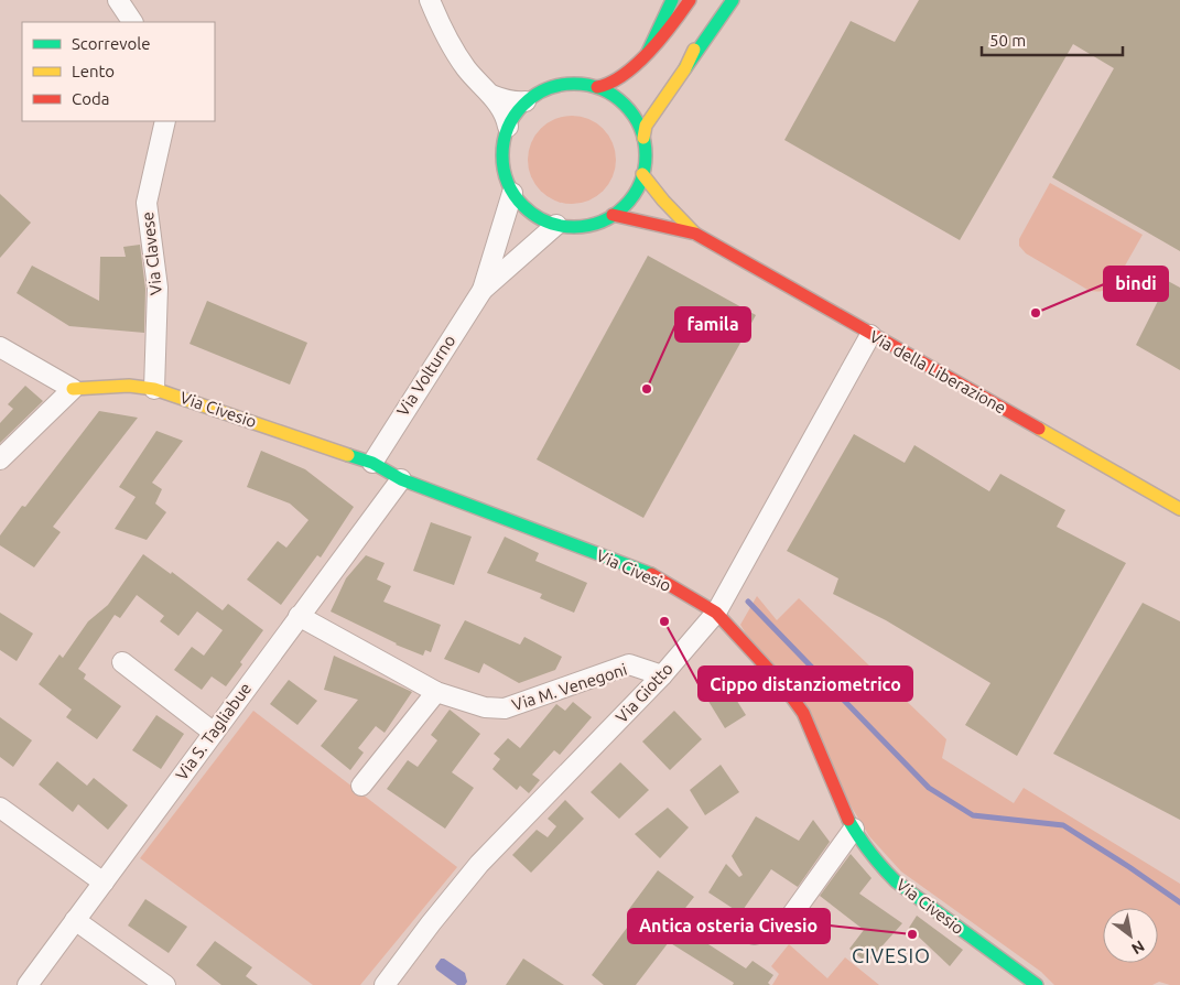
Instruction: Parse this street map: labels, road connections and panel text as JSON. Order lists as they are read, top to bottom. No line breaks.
{"streets":{"main road":["Via della Liberazione","Via Civesio"],"street":["Via Clavese","Via Volturno","Via M. Venegoni","Via Giotto","Via S. Tagliabue"]},"crossings":[["Via Clavese","Via Civesio"],["Via della Liberazione","Via Volturno"],["Via della Liberazione","Via Giotto"],["Via Volturno","Via Civesio"],["Via Civesio","Via Giotto"],["Via Civesio","Via S. Tagliabue"],["Via M. Venegoni","Via Giotto"],["Via M. Venegoni","Via S. Tagliabue"]],"districts":["CIVESIO"],"places":["bindi","famila","Cippo distanziometrico","Antica osteria Civesio"],"legend":["Scorrevole","Lento","Coda"],"scale_bar":"50 m","north":"bottom right"}
